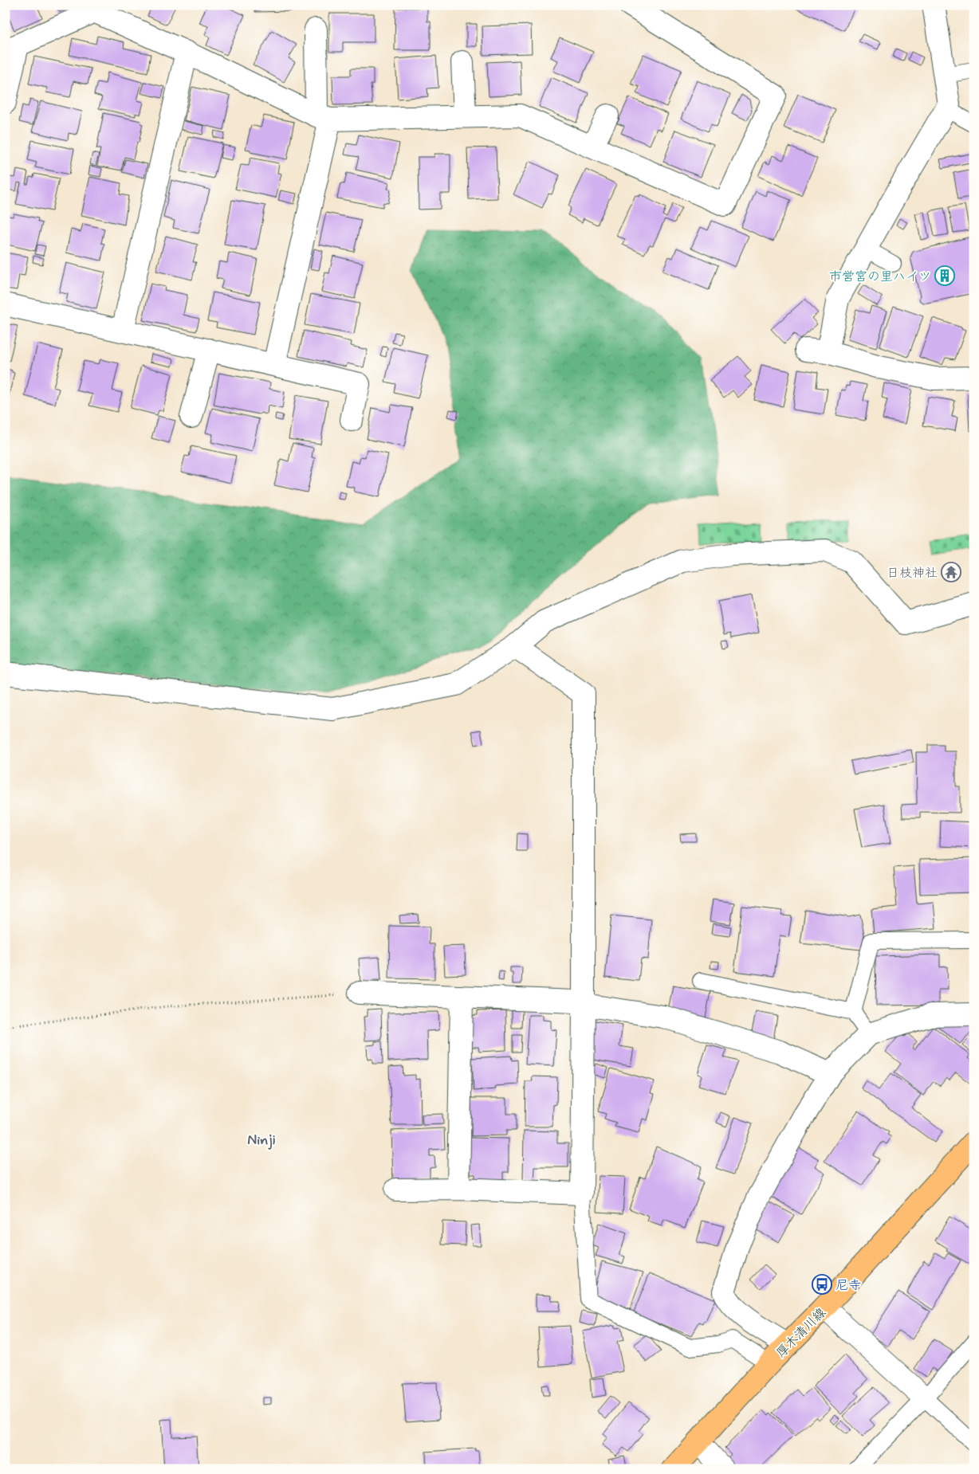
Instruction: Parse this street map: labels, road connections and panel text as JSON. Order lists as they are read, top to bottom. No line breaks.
{"streets":{"main road":["厚木清川線"]},"districts":["Ninji"],"places":{"building":["市営宮の里ハイツ"],"temple":["日枝神社"],"bus stop":["尼寺"]}}
